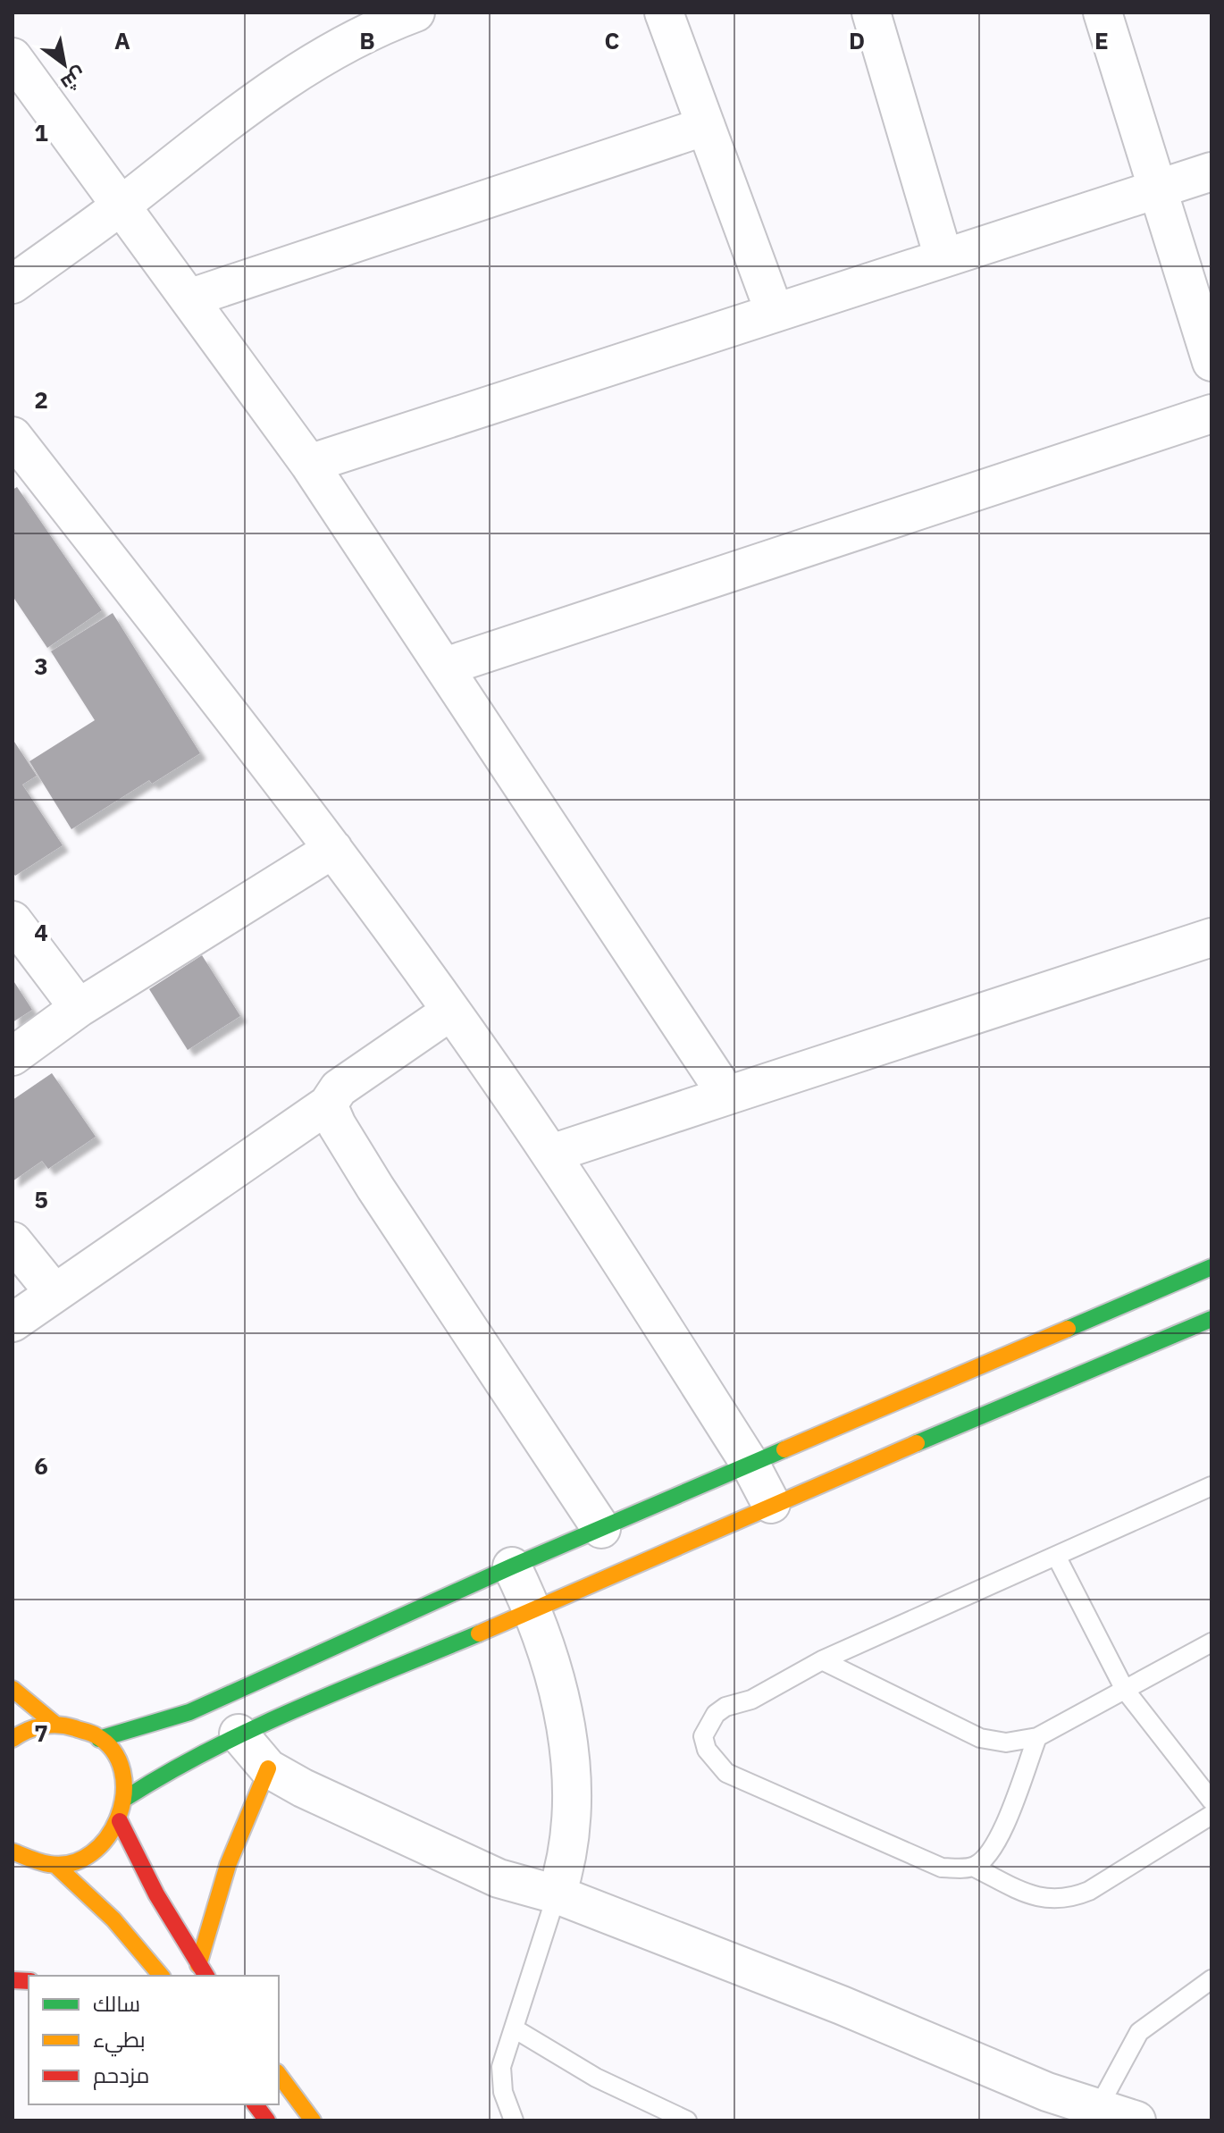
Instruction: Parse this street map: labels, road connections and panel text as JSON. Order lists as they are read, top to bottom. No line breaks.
{"legend":["سالك","بطيء","مزدحم"],"north":"bottom right","grid":{"columns":["A","B","C","D","E"],"rows":["1","2","3","4","5","6","7"]}}
